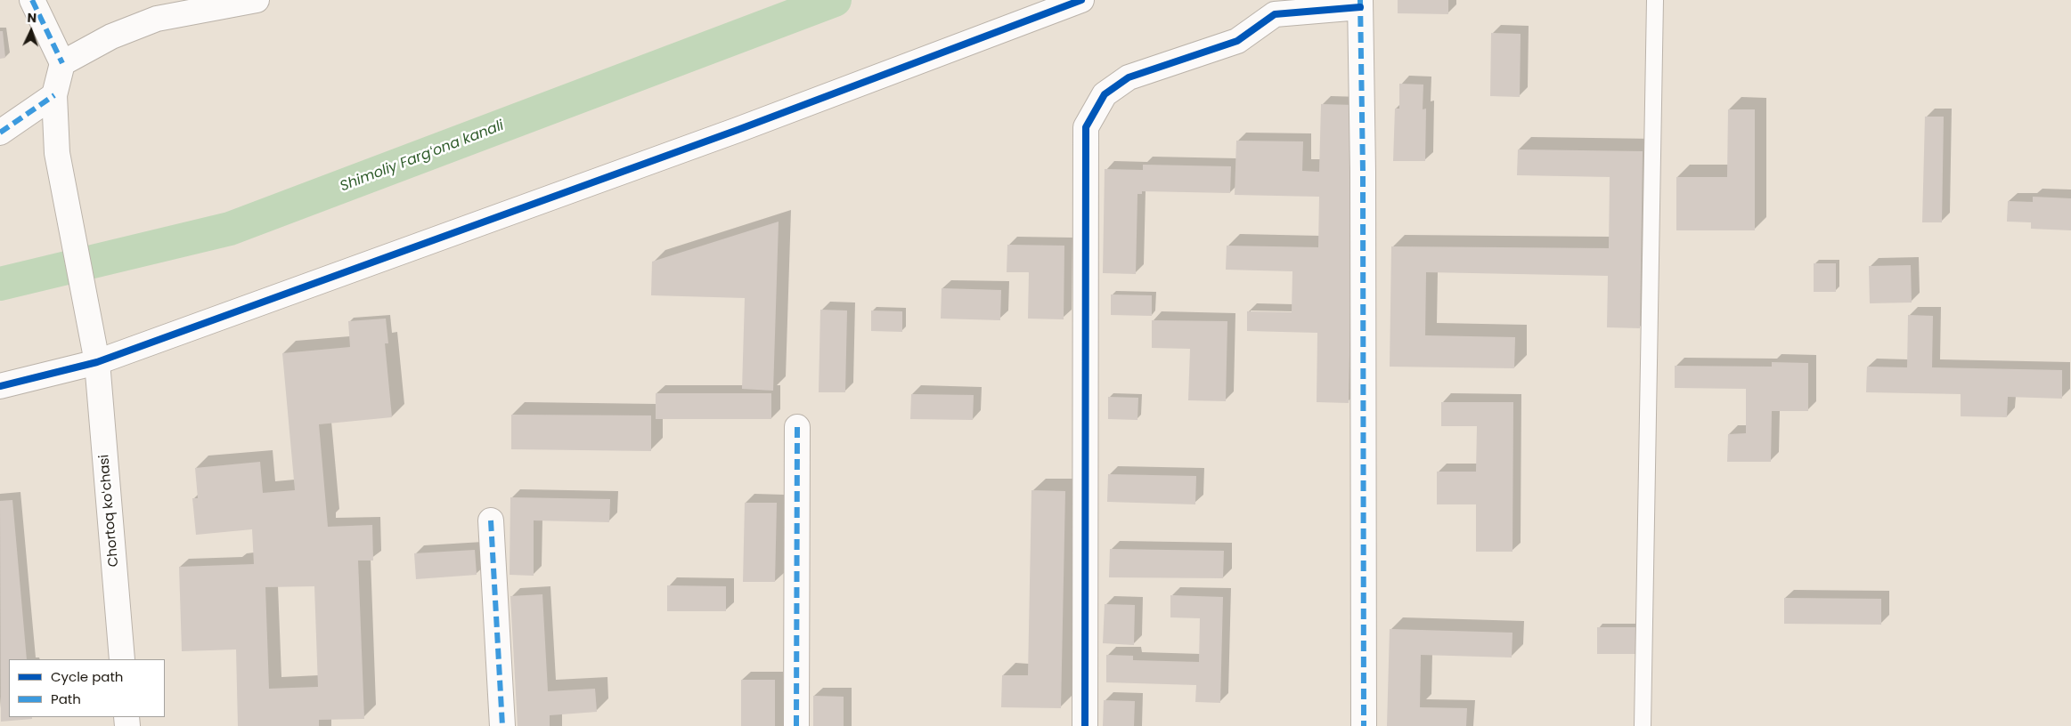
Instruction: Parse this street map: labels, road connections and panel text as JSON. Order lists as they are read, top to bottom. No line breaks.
{"streets":{"street":["Chortoq koʻchasi"]},"water":["Shimoliy Fargʻona kanali"],"legend":["Cycle path","Path"],"north":"top"}
